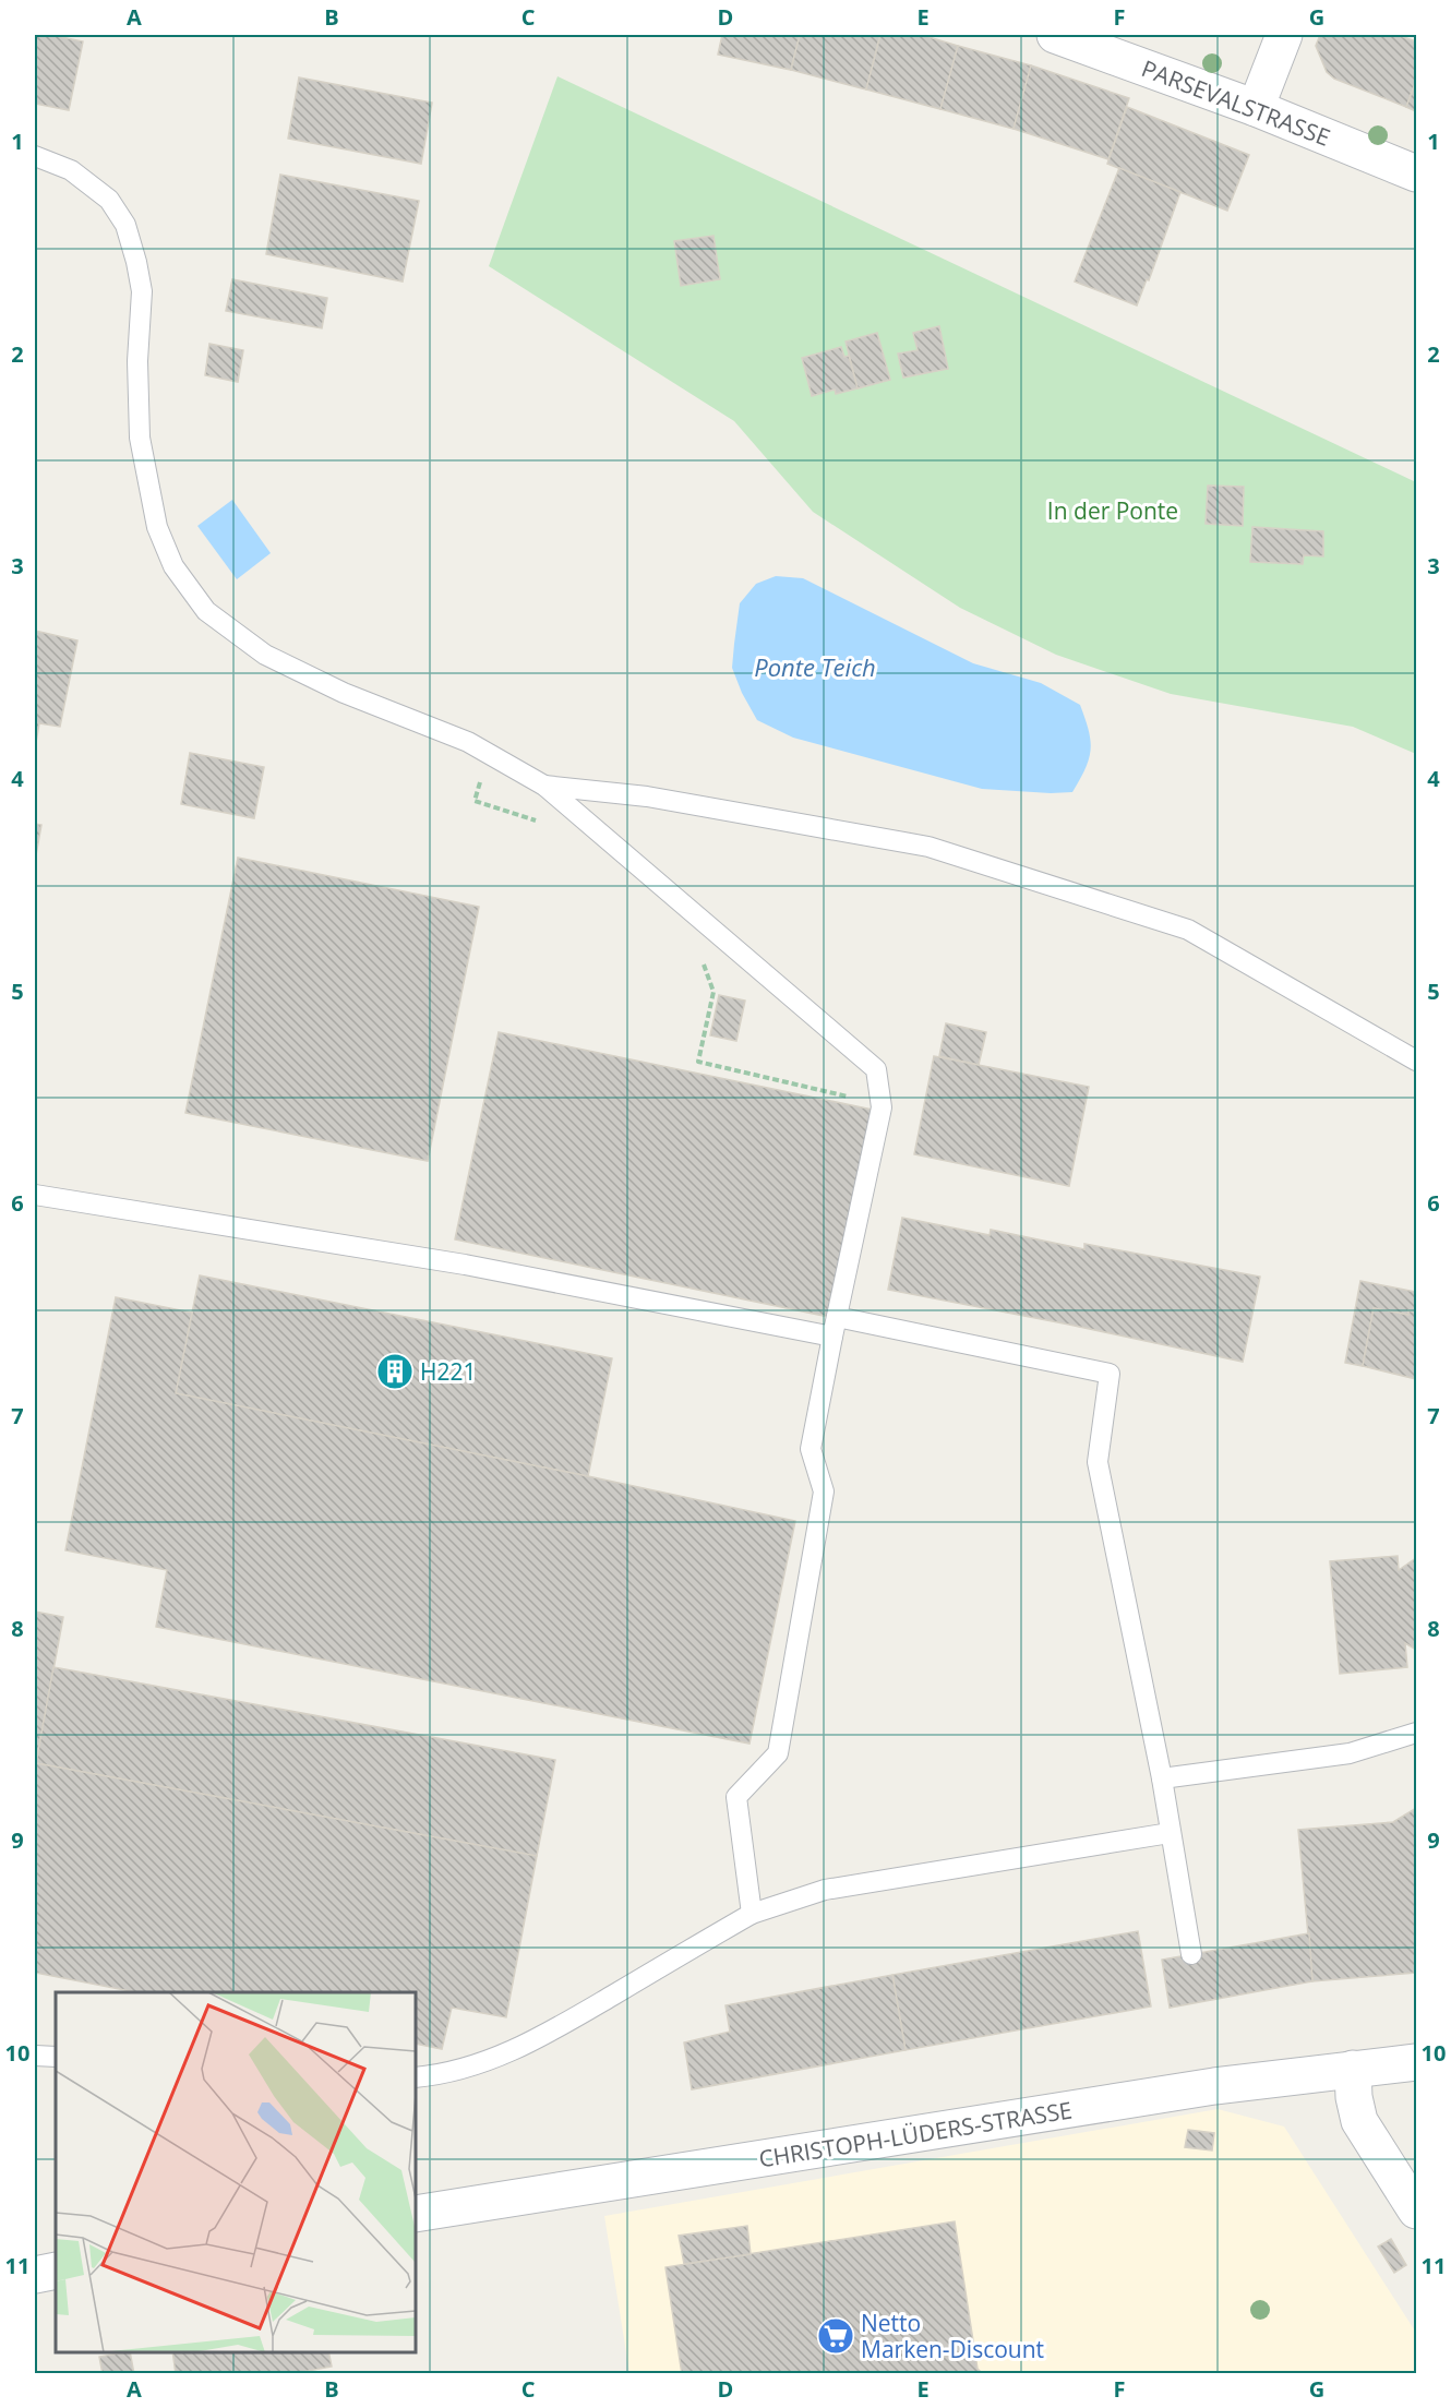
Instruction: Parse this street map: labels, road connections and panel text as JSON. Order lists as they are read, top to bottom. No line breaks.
{"streets":{"street":["PARSEVALSTRASSE","CHRISTOPH-LÜDERS-STRASSE"]},"water":["Ponte Teich"],"parks":["In der Ponte"],"places":{"building":["H221"],"supermarket":["Netto Marken-Discount"]},"grid":{"columns":["A","B","C","D","E","F","G"],"rows":["1","2","3","4","5","6","7","8","9","10","11"]}}
